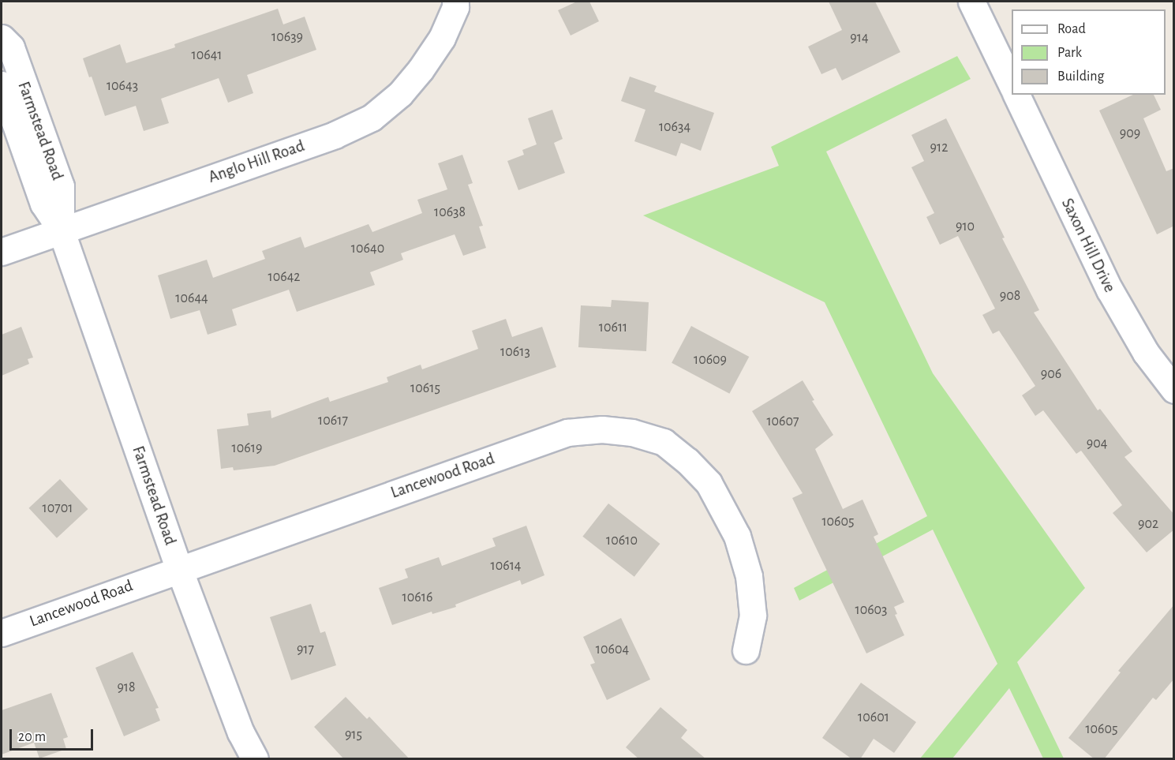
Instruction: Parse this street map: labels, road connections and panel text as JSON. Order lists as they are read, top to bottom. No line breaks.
{"streets":{"street":["Farmstead Road","Anglo Hill Road","Saxon Hill Drive","Lancewood Road"]},"crossings":[["Farmstead Road","Anglo Hill Road"],["Farmstead Road","Lancewood Road"]],"house_numbers":["10639","914","10641","10643","10634","909","912","10638","910","10640","10642","908","10644","10611","10613","10609","906","10615","10617","10607","904","10619","10701","10605","902","10610","10614","10616","10603","917","10604","918","10601","10605","915"],"legend":["Road","Park","Building"],"scale_bar":"20 m"}
